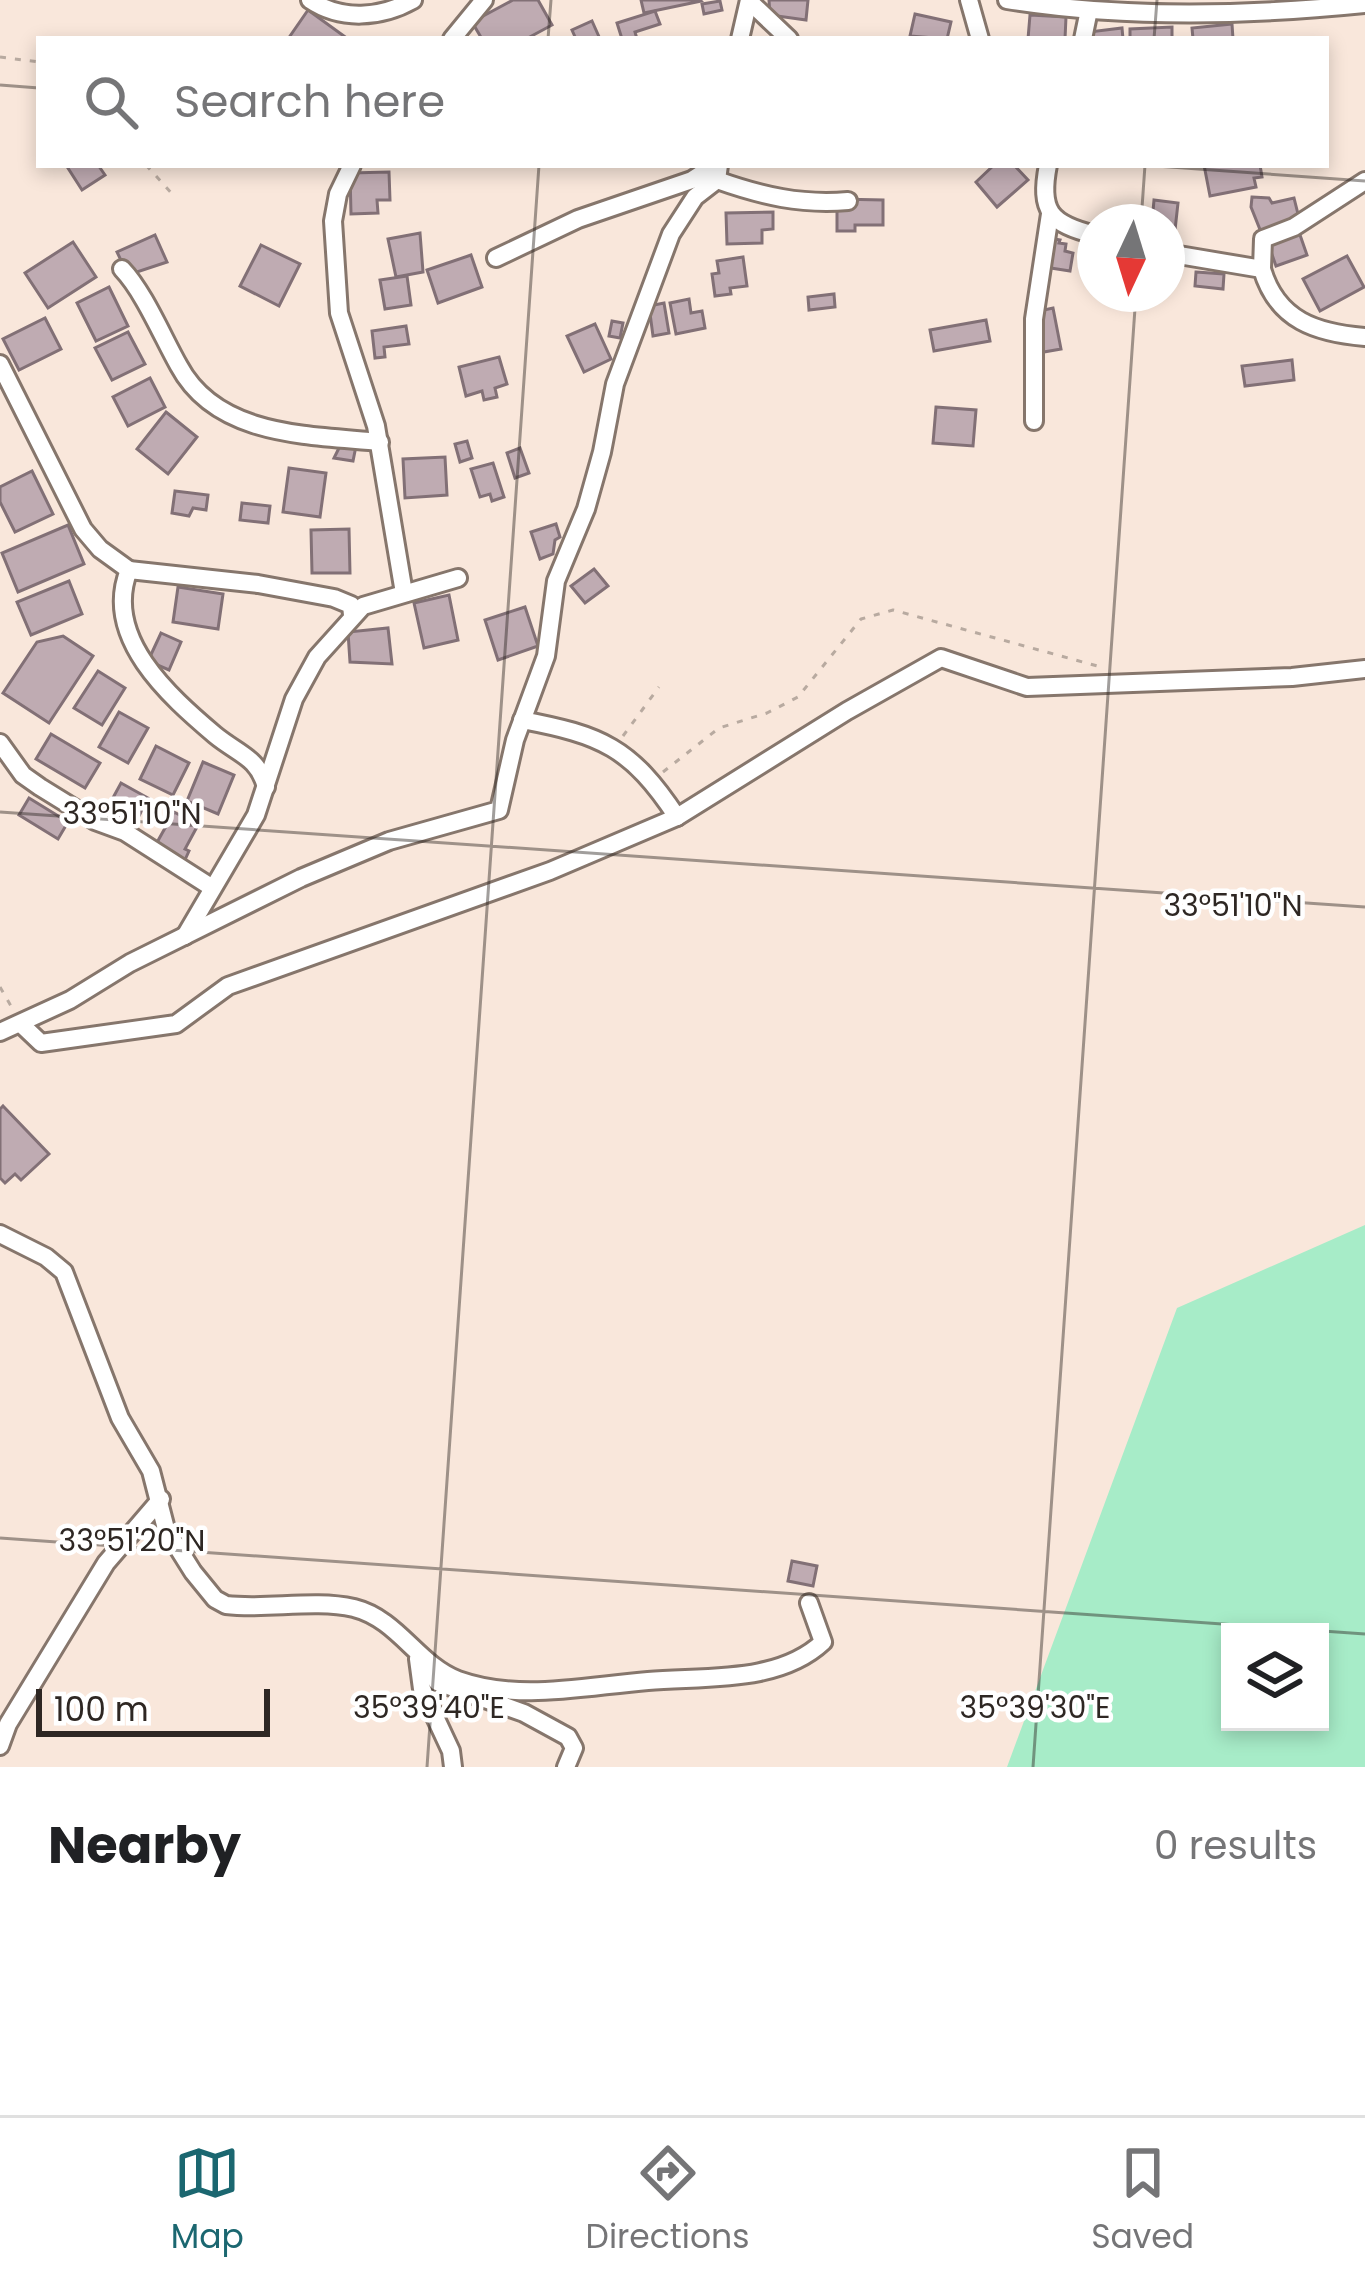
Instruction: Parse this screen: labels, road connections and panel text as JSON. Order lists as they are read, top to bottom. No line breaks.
{"scale_bar":"100 m","north":"bottom","page":{"search":"Search here","scale":"100 m","heading":["Nearby","0 results"],"nav":["Map","Directions","Saved"]},"coordinates":["33°51'10\"N","33°51'20\"N","35°39'40\"E","35°39'30\"E"]}
